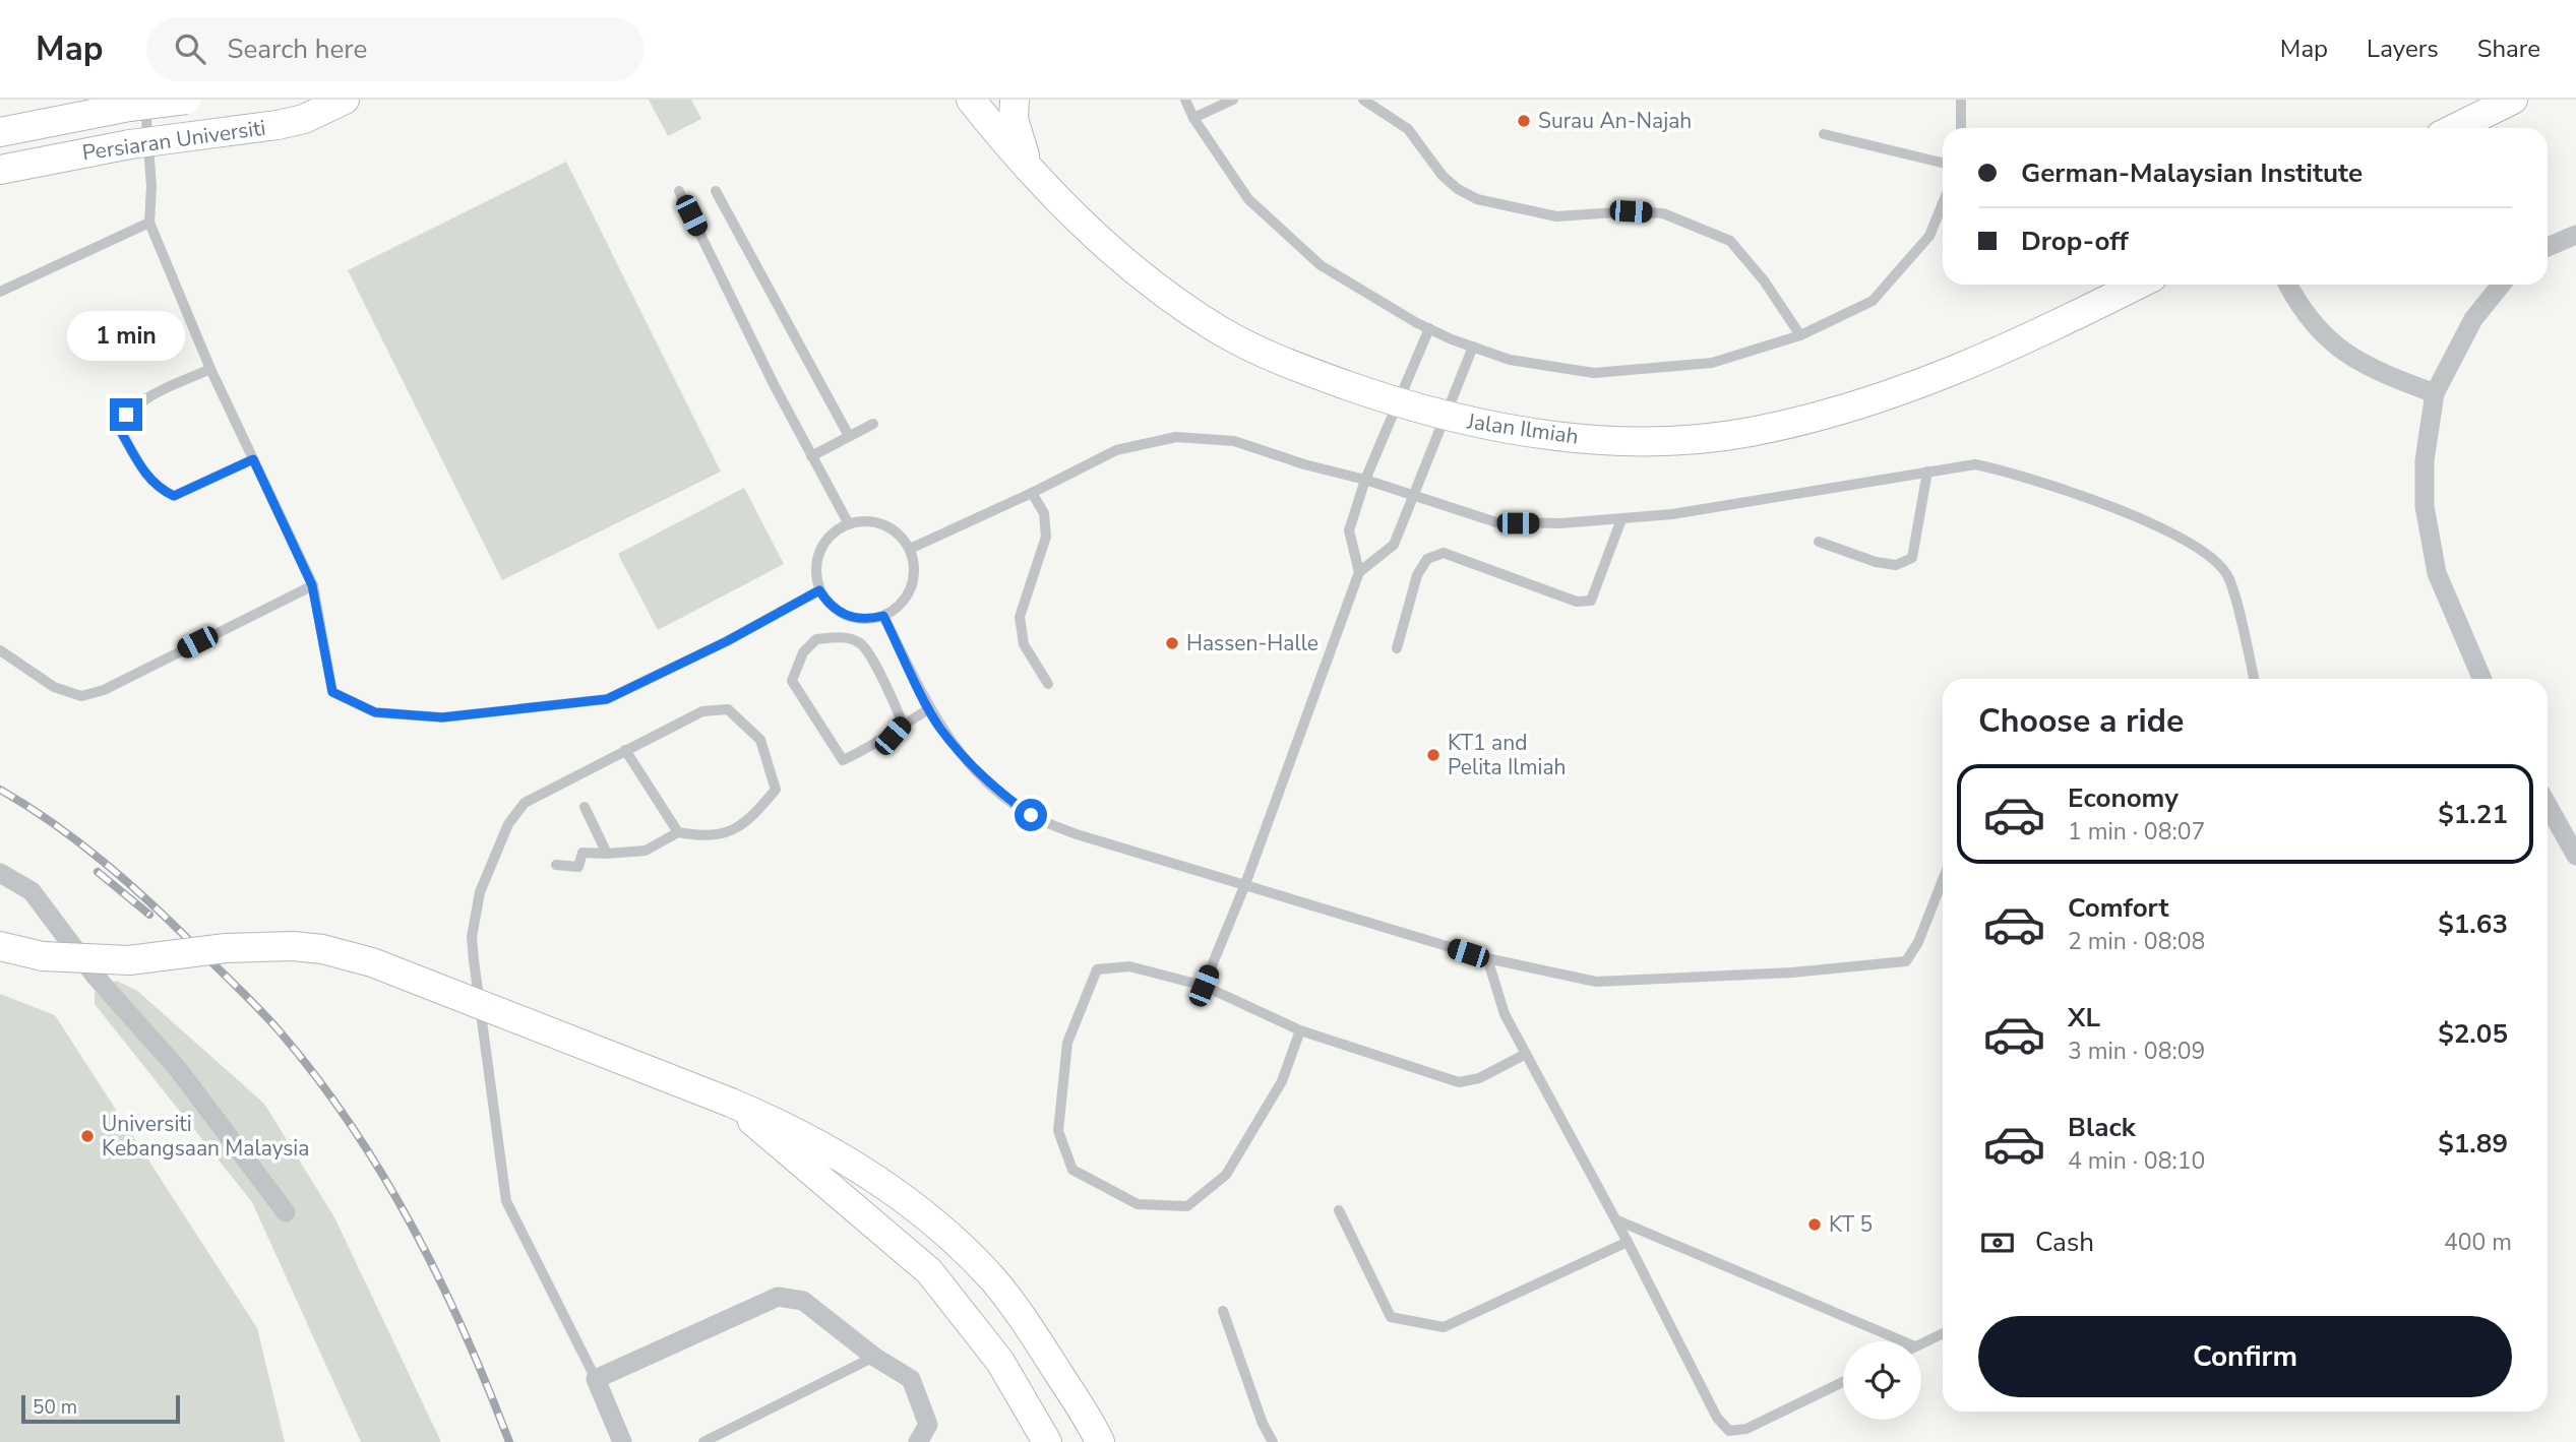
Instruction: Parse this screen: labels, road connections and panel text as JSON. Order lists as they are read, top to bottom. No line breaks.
{"streets":{"street":["Persiaran Universiti","Jalan Ilmiah"]},"places":["Surau An-Najah","Hassen-Halle","KT1 and Pelita Ilmiah","Universiti Kebangsaan Malaysia","KT 5"],"scale_bar":"50 m","page":{"header":"Map","search":"Search here","nav":["Map","Layers","Share"],"banner":["German-Malaysian Institute","Drop-off"],"bubble":"1 min","heading":"Choose a ride","list":[{"name":"Economy","note":"1 min · 08:07","value":"$1.21"},{"name":"Comfort","note":"2 min · 08:08","value":"$1.63"},{"name":"XL","note":"3 min · 08:09","value":"$2.05"},{"name":"Black","note":"4 min · 08:10","value":"$1.89"}],"pay":["Cash","400 m"],"buttons":"Confirm","scale":"50 m"}}
